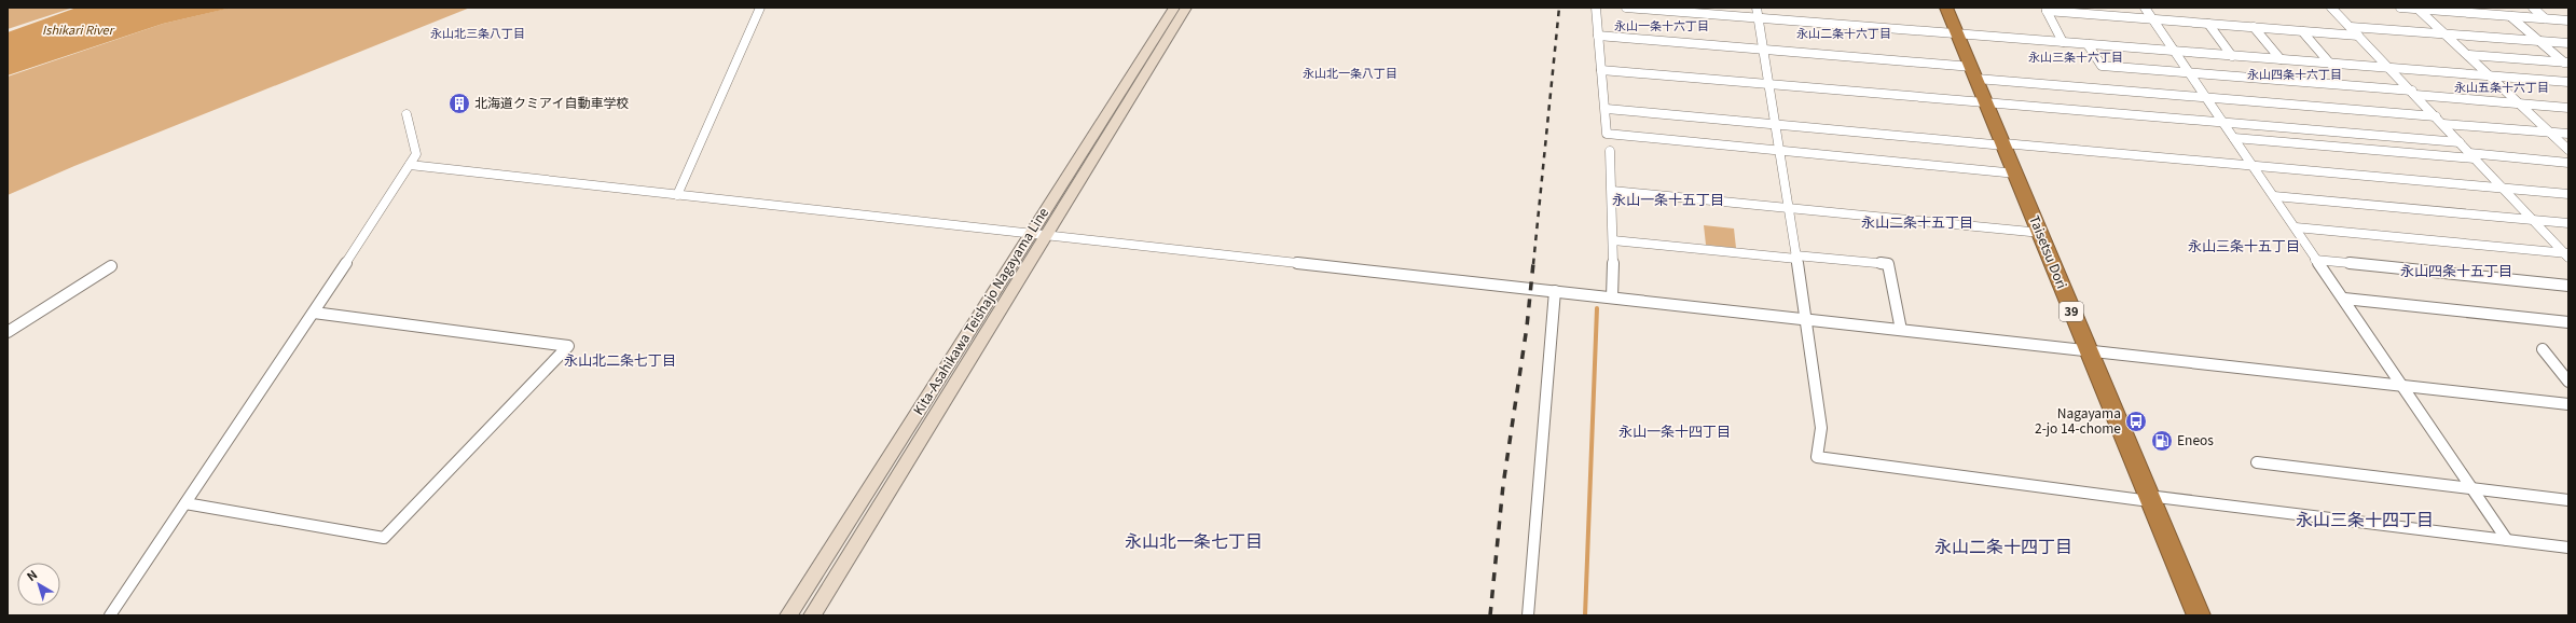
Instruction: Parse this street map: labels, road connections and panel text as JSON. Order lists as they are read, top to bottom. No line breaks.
{"streets":{"highway":["Taisetsu Dori","39"],"main road":["Kita-Asahikawa Teishajo Nagayama Line"]},"districts":["永山一条十六丁目","永山北三条八丁目","永山二条十六丁目","永山三条十六丁目","永山北一条八丁目","永山四条十六丁目","永山五条十六丁目","永山一条十五丁目","永山二条十五丁目","永山三条十五丁目","永山四条十五丁目","永山北二条七丁目","永山一条十四丁目","永山三条十四丁目","永山北一条七丁目","永山二条十四丁目"],"water":["Ishikari River"],"places":{"building":["北海道クミアイ自動車学校"],"bus stop":["Nagayama 2-jo 14-chome"],"fuel station":["Eneos"]},"north":"top left"}
